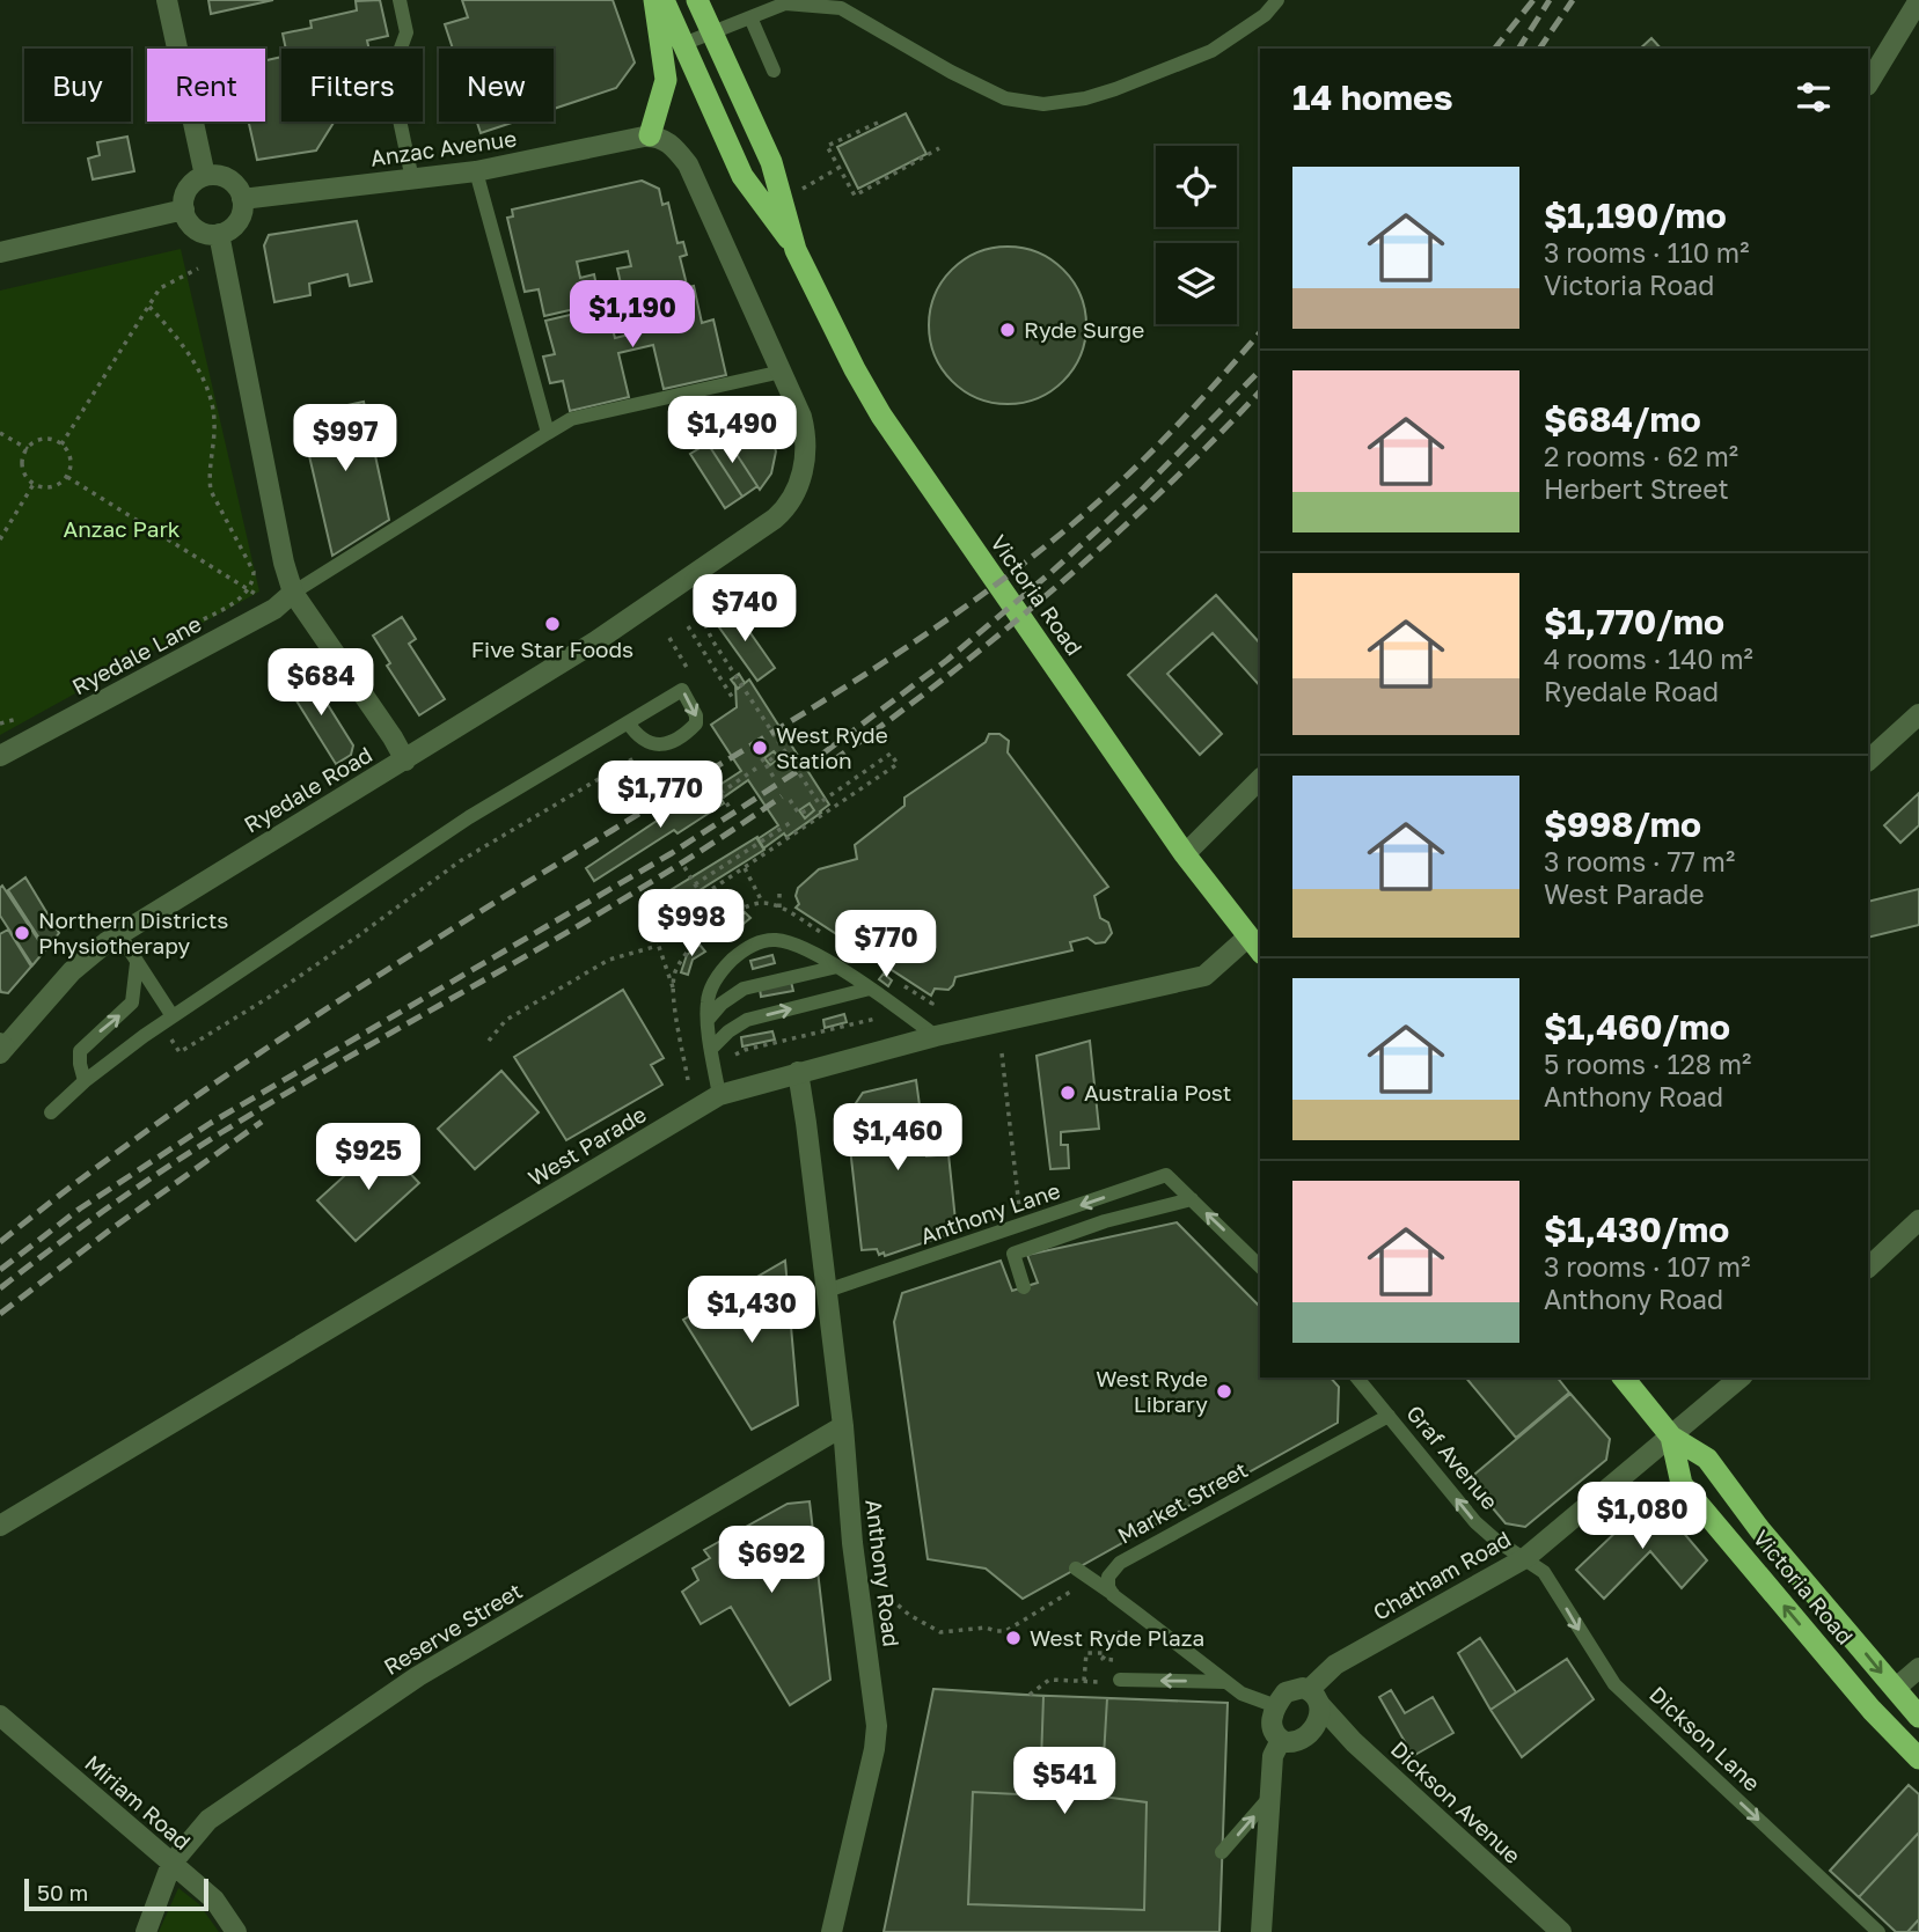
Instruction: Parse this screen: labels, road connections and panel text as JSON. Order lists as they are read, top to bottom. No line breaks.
{"streets":{"highway":["Victoria Road"],"street":["Anzac Avenue","Ryedale Lane","Ryedale Road","West Parade","Anthony Road","Chatham Road","Reserve Street","Miriam Road","Dickson Avenue"],"lane":["Anthony Lane","Graf Avenue","Market Street","Dickson Lane"]},"crossings":[["Victoria Road","West Parade"],["Victoria Road","Chatham Road"],["West Parade","Anthony Road"],["Anthony Lane","Anthony Road"],["Graf Avenue","Market Street"],["Graf Avenue","Chatham Road"],["Graf Avenue","Dickson Lane"],["Anthony Road","Reserve Street"],["Chatham Road","Dickson Lane"],["Chatham Road","Dickson Avenue"],["Reserve Street","Miriam Road"]],"one_way":["Anthony Lane","Graf Avenue","Dickson Lane"],"parks":["Anzac Park"],"places":["Ryde Surge","Five Star Foods","West Ryde Station","Northern Districts Physiotherapy","Australia Post","West Ryde Library","West Ryde Plaza"],"scale_bar":"50 m","page":{"chip":["Buy","Rent","Filters","New"],"heading":"14 homes","list":[{"name":"$1,190/mo","note":"3 rooms · 110 m² · Victoria Road"},{"name":"$684/mo","note":"2 rooms · 62 m² · Herbert Street"},{"name":"$1,770/mo","note":"4 rooms · 140 m² · Ryedale Road"},{"name":"$998/mo","note":"3 rooms · 77 m² · West Parade"},{"name":"$1,460/mo","note":"5 rooms · 128 m² · Anthony Road"},{"name":"$1,430/mo","note":"3 rooms · 107 m² · Anthony Road"}],"price":["$1,190","$1,490","$997","$740","$684","$1,770","$998","$770","$1,460","$925","$1,430","$1,080","$692","$541"],"scale":"50 m"}}
